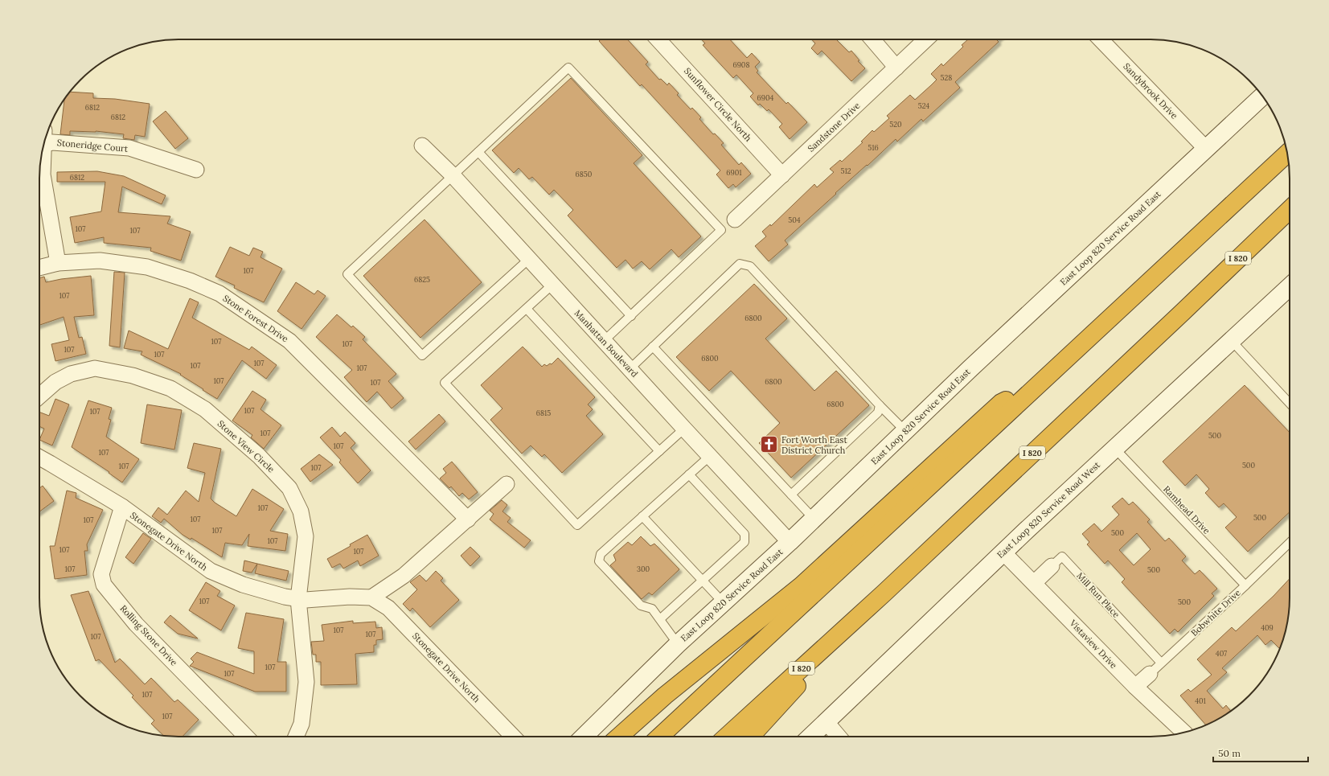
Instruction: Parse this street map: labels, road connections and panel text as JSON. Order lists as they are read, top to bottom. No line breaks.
{"streets":{"highway":["I 820"],"main road":["East Loop 820 Service Road East","East Loop 820 Service Road West"],"street":["Sandybrook Drive","Sunflower Circle North","Sandstone Drive","Stoneridge Court","Stone Forest Drive","Manhattan Boulevard","Stone View Circle","Stonegate Drive North","Mill Run Place","Bobwhite Drive","Rolling Stone Drive","Vistaview Drive"],"lane":["Ramhead Drive"]},"crossings":[["Sandybrook Drive","East Loop 820 Service Road East"],["Sunflower Circle North","Sandstone Drive"],["East Loop 820 Service Road East","Manhattan Boulevard"],["Stone View Circle","Stonegate Drive North"],["East Loop 820 Service Road West","Ramhead Drive"],["East Loop 820 Service Road West","Vistaview Drive"],["Ramhead Drive","Bobwhite Drive"],["Stonegate Drive North","Rolling Stone Drive"],["Mill Run Place","Bobwhite Drive"],["Mill Run Place","Vistaview Drive"],["Bobwhite Drive","Vistaview Drive"]],"places":{"church":["Fort Worth East District Church"]},"house_numbers":["6908","528","6904","524","6812","6812","520","516","512","6901","6850","6812","504","107","107","107","6825","107","6800","107","107","107","107","6800","107","107","107","107","6800","107","6800","107","107","6815","107","500","107","107","500","107","107","107","500","107","107","107","500","107","107","107","107","300","500","107","500","409","107","107","107","407","107","107","107","401","107"],"scale_bar":"50 m"}
